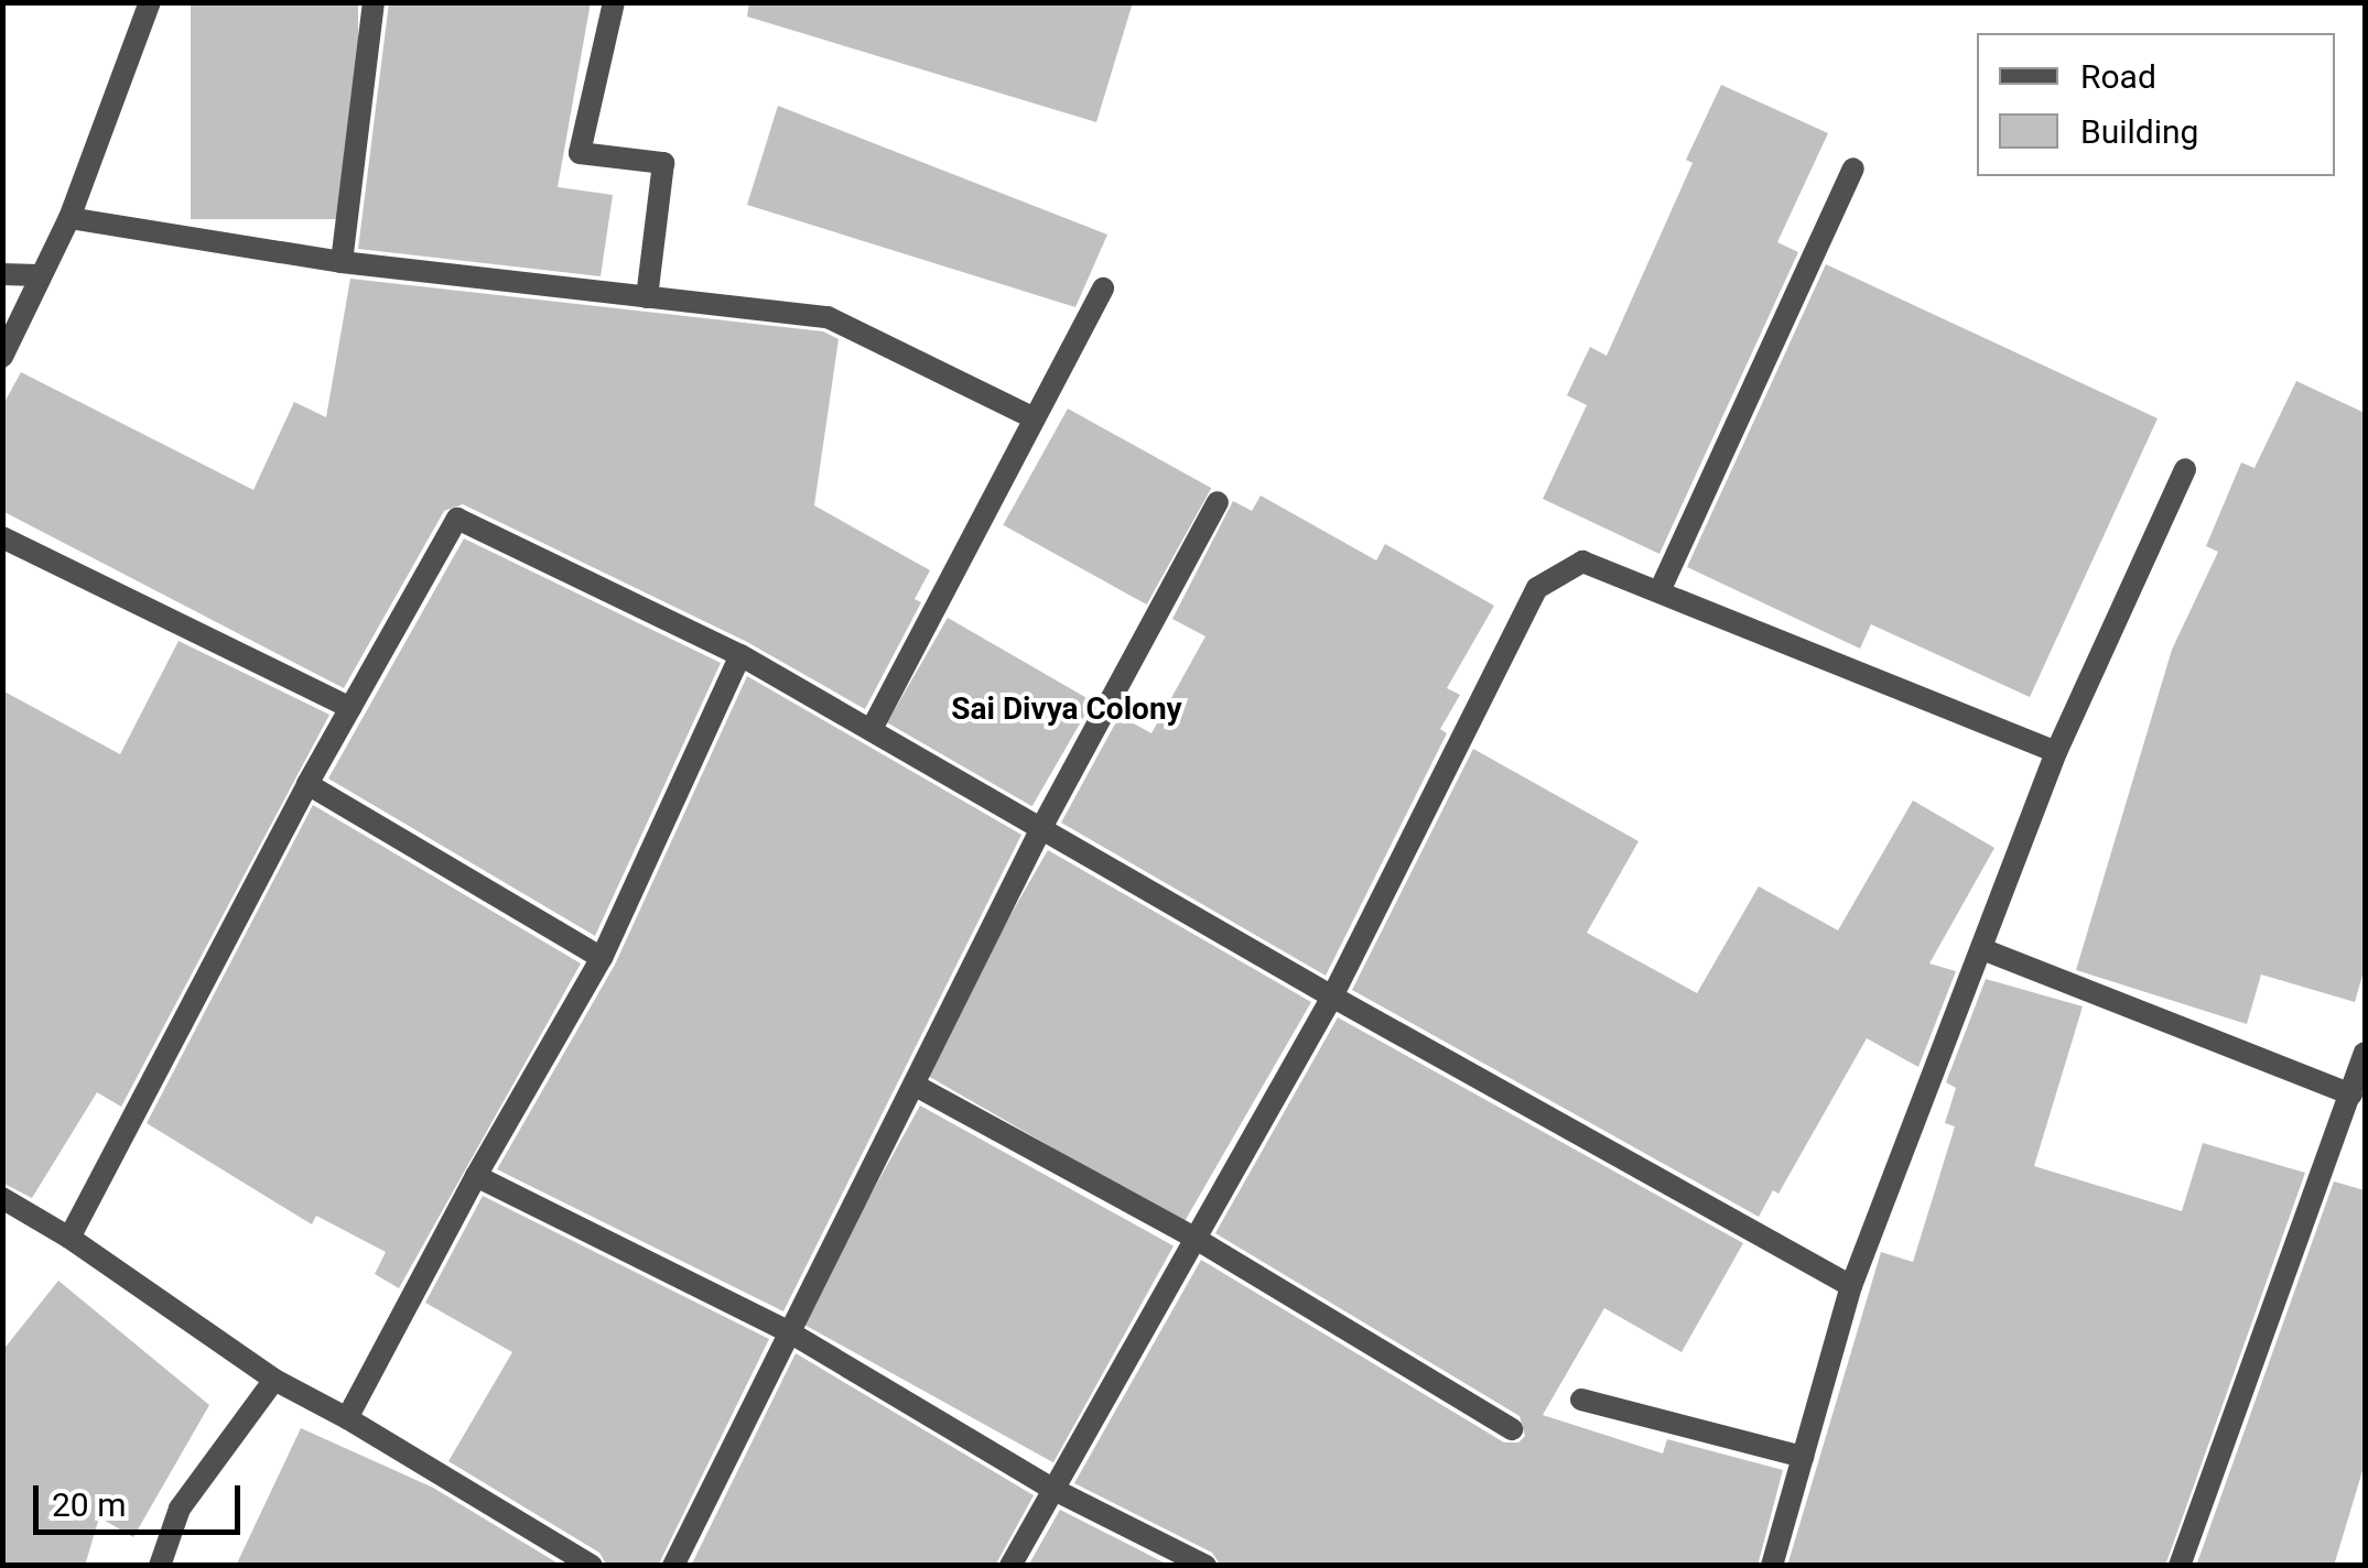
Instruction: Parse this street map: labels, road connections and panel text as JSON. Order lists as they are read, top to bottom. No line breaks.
{"districts":["Sai Divya Colony"],"legend":["Road","Building"],"scale_bar":"20 m"}
